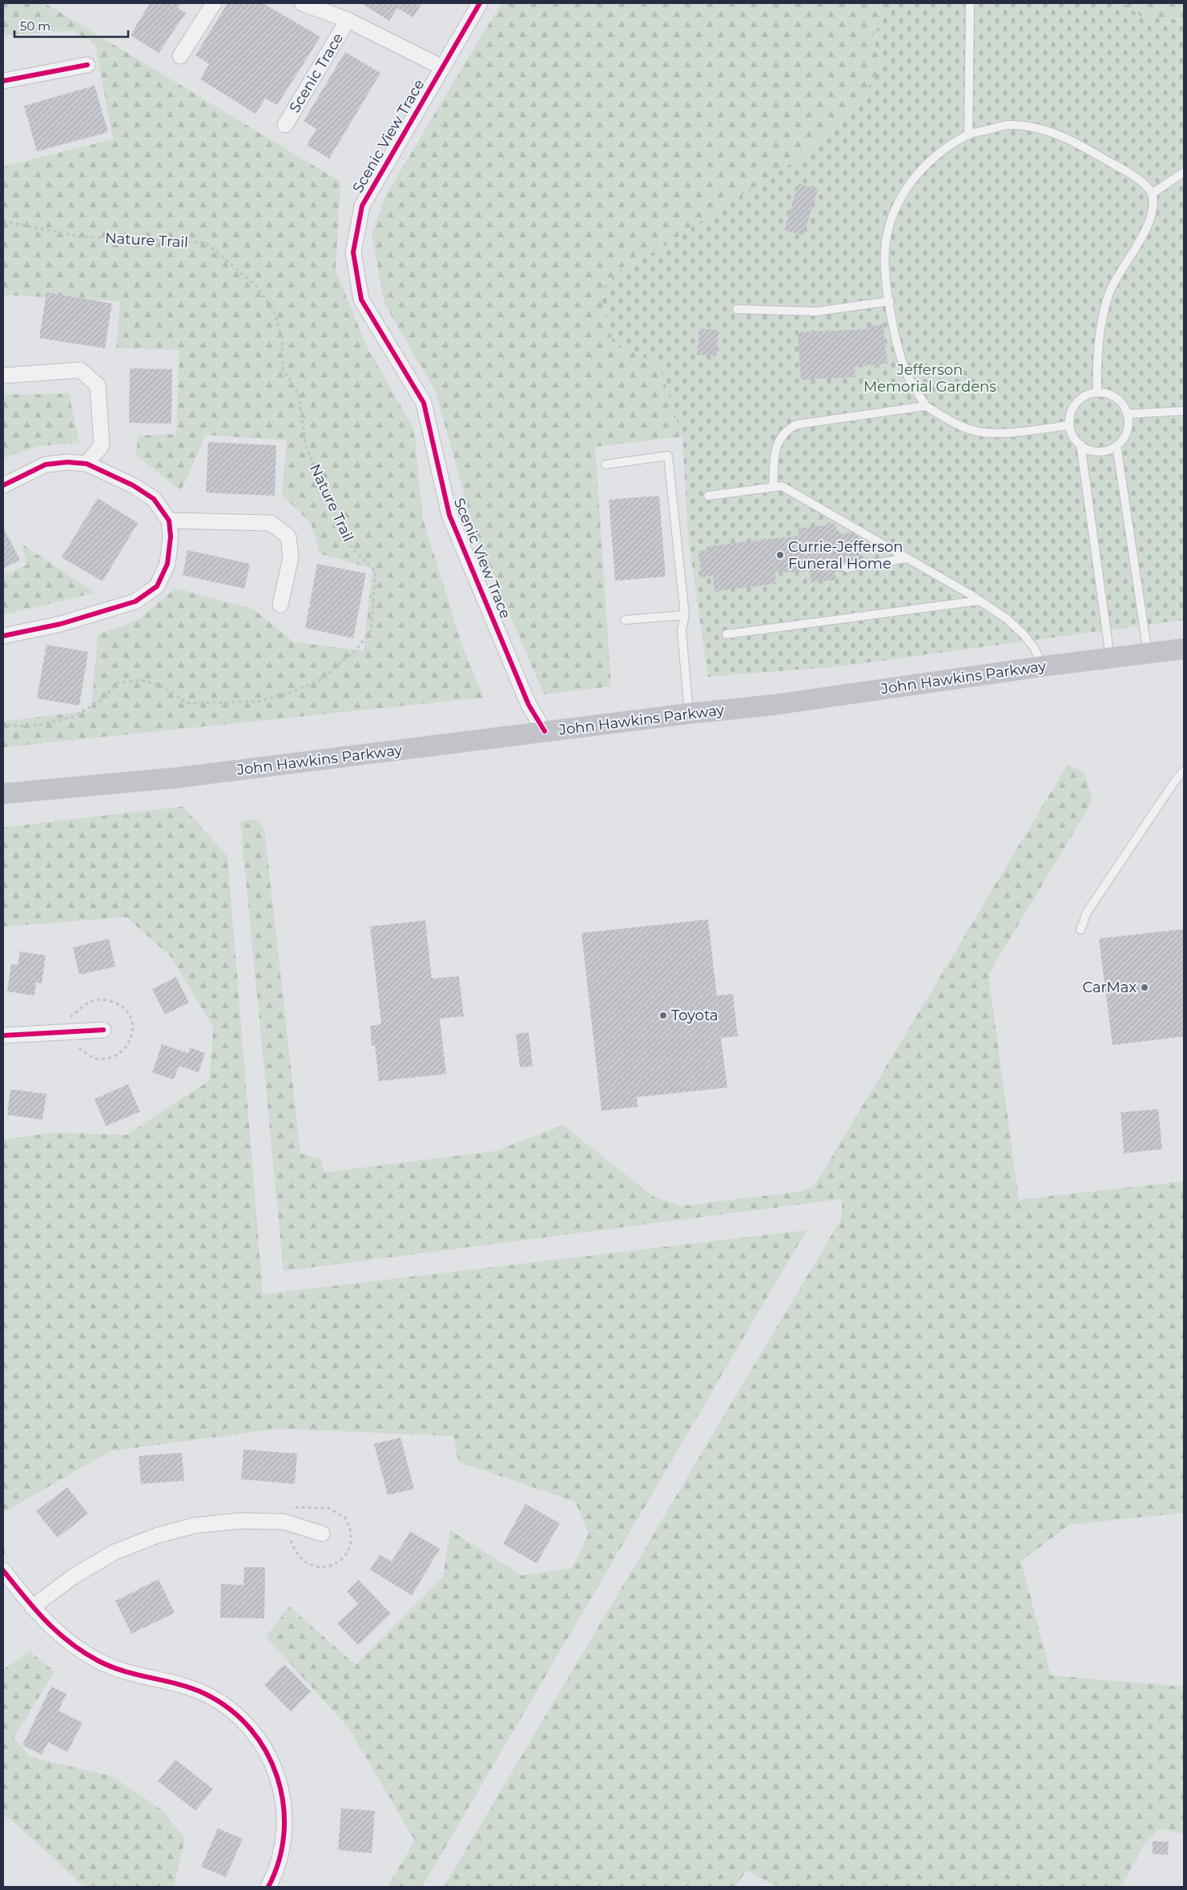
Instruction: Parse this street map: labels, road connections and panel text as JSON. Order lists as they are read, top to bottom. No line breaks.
{"streets":{"main road":["John Hawkins Parkway"],"street":["Scenic Trace","Scenic View Trace"],"path":["Nature Trail"]},"crossings":[["Scenic View Trace","John Hawkins Parkway"]],"parks":["Jefferson Memorial Gardens"],"places":["Currie-Jefferson Funeral Home","CarMax","Toyota"],"scale_bar":"50 m"}
